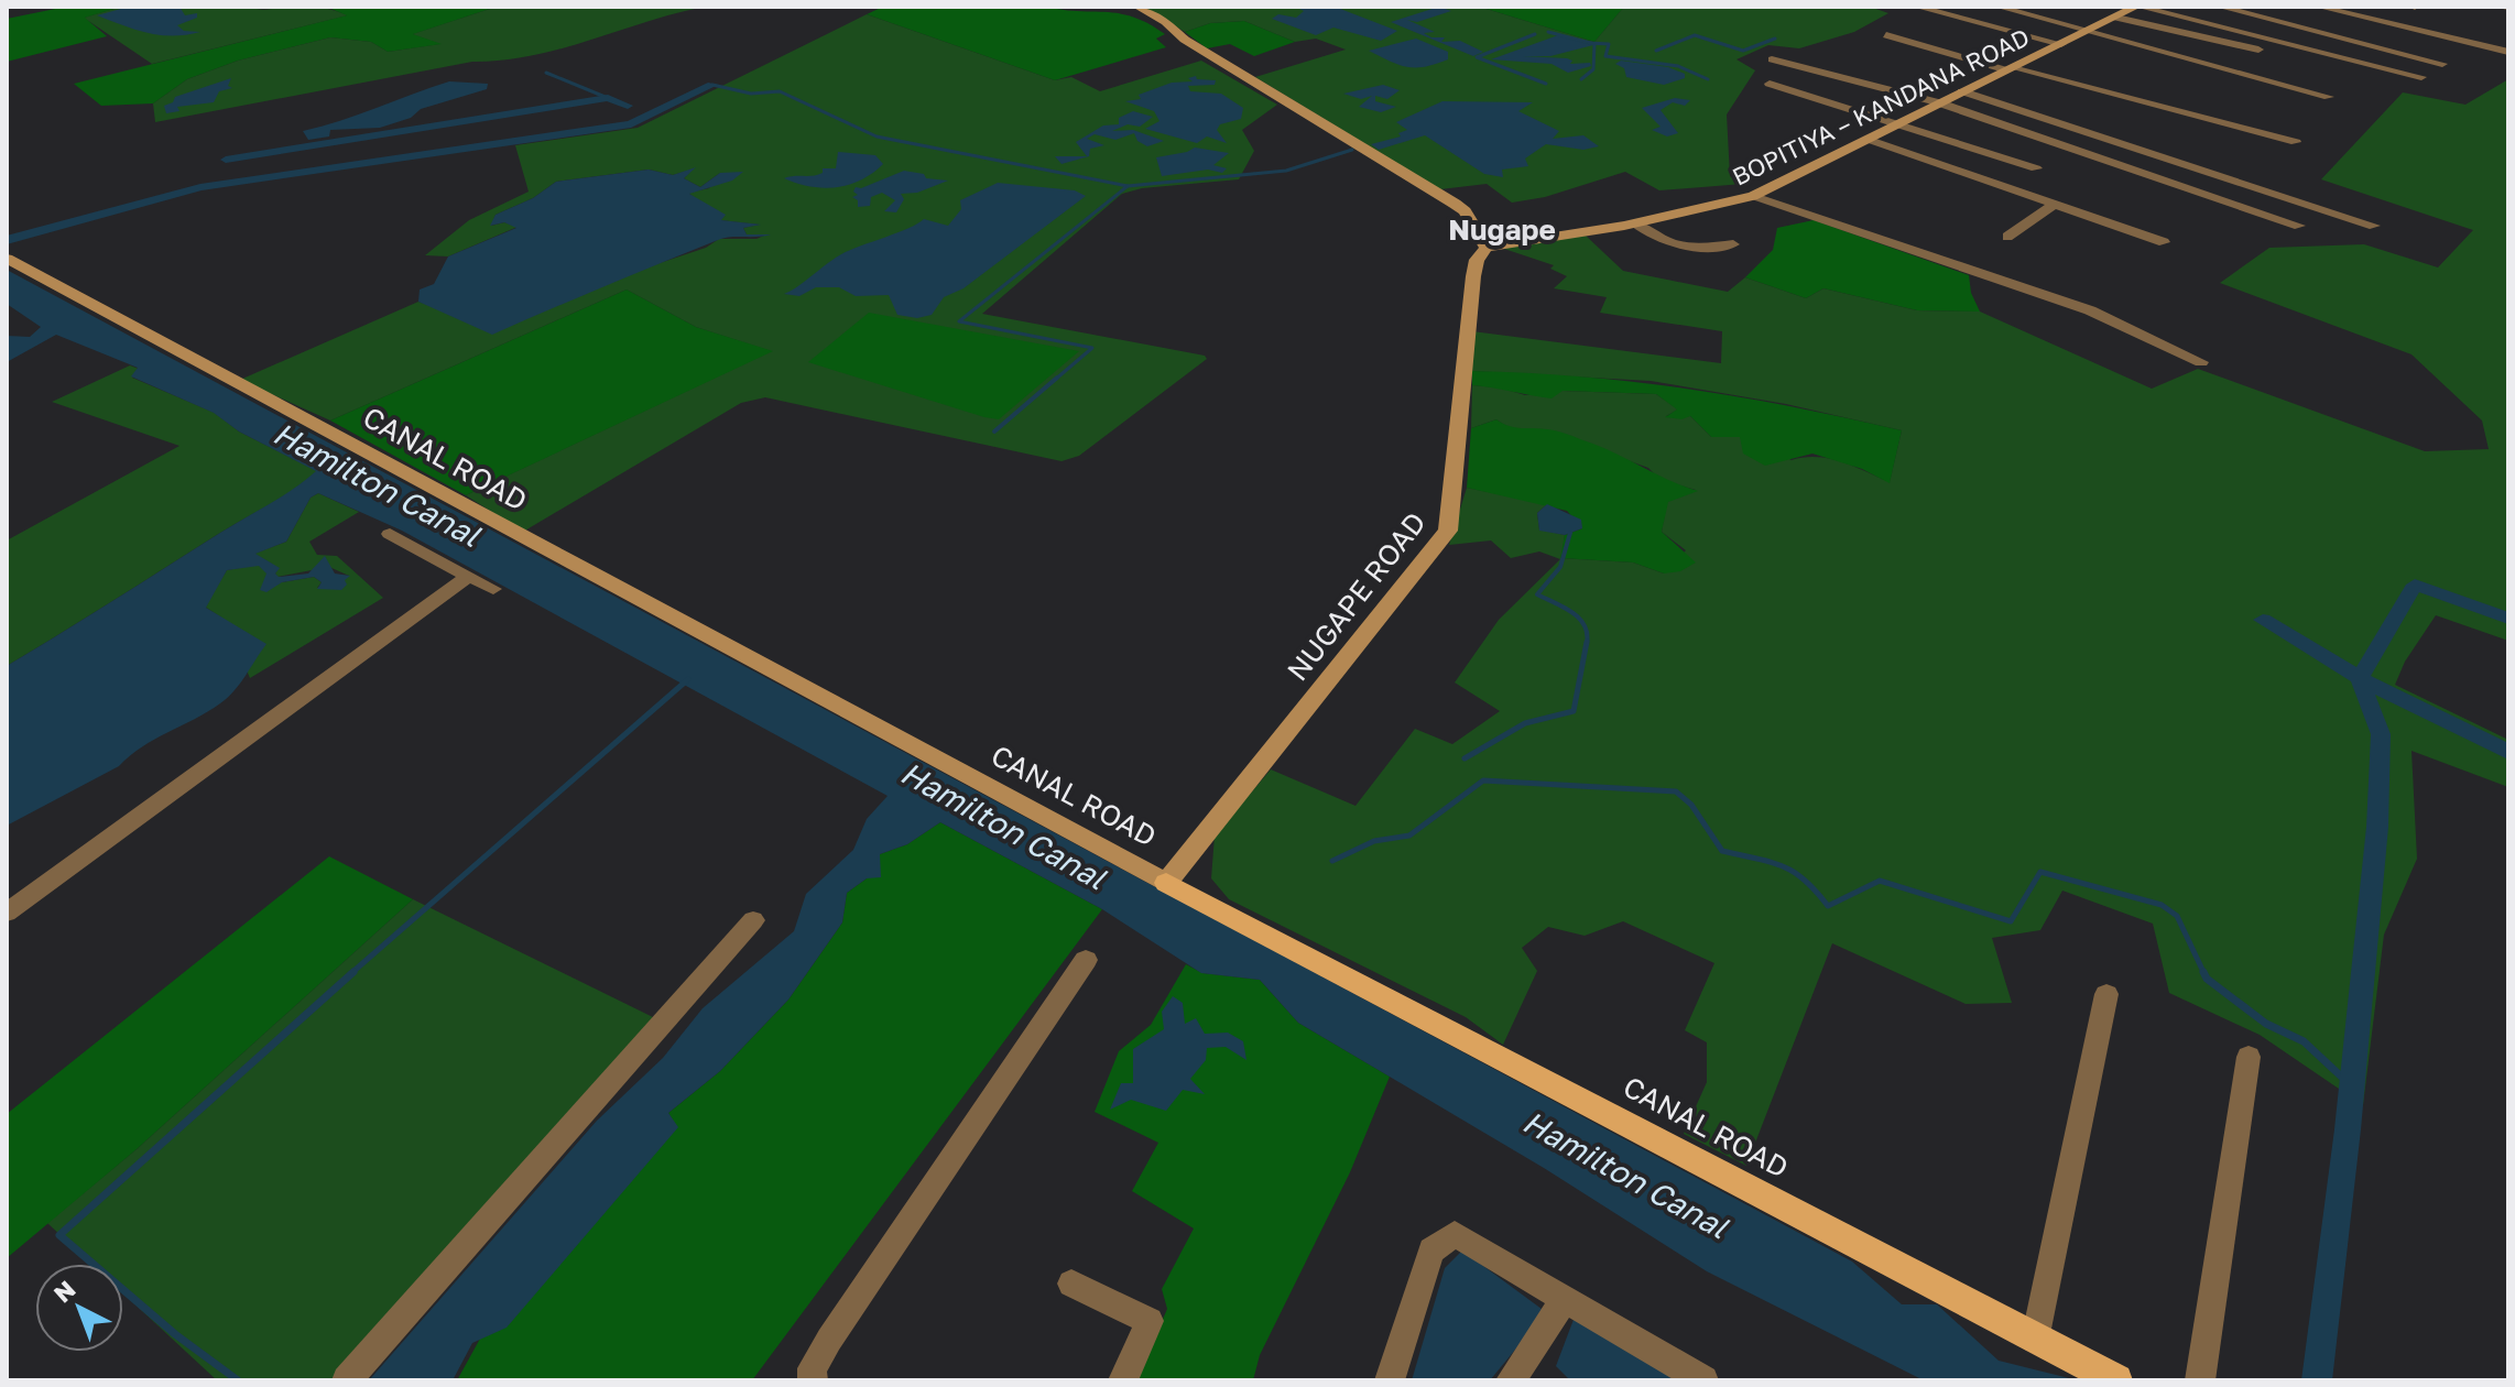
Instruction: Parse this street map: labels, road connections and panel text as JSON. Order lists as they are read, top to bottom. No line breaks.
{"streets":{"main road":["BOPITIYA – KANDANA ROAD","CANAL ROAD","NUGAPE ROAD"]},"crossings":[["BOPITIYA – KANDANA ROAD","NUGAPE ROAD"],["CANAL ROAD","NUGAPE ROAD"]],"districts":["Nugape"],"water":["Hamilton Canal"],"north":"top left"}
